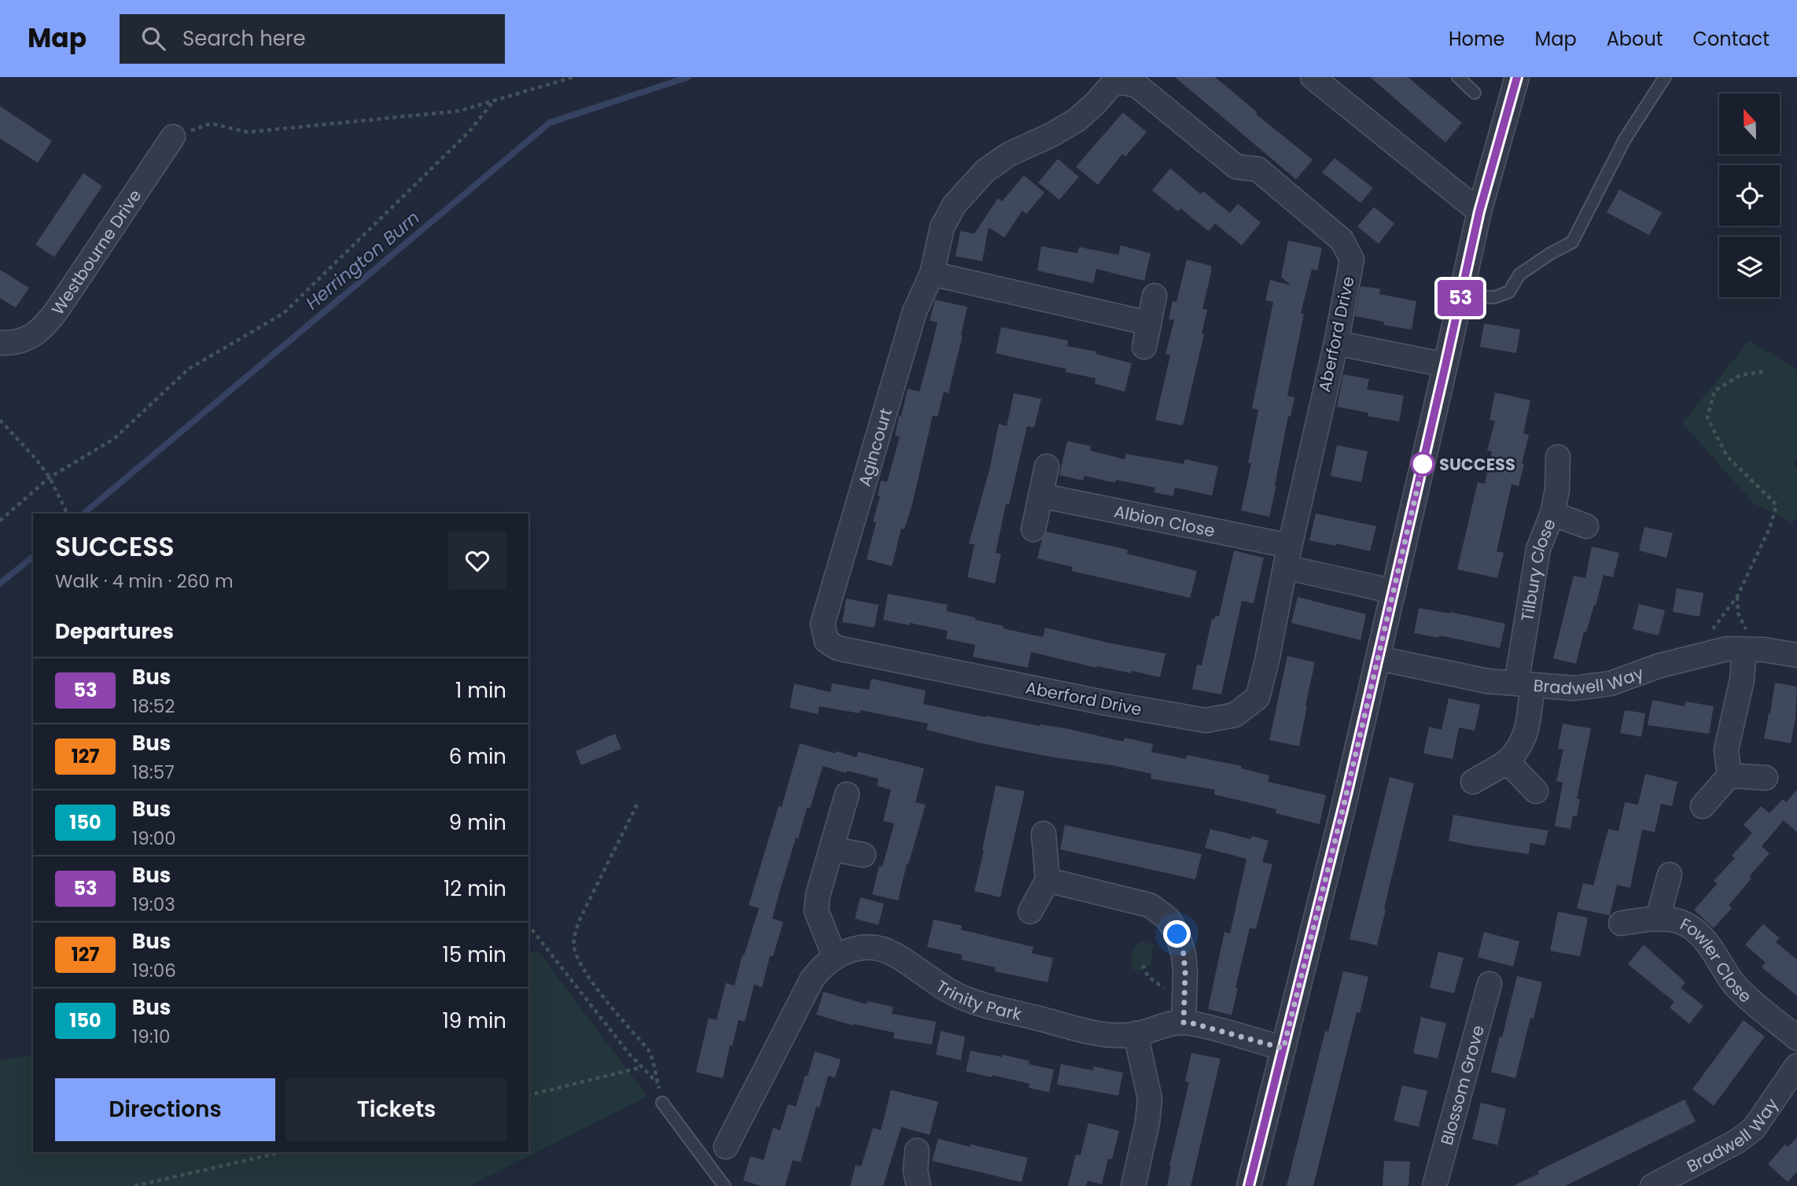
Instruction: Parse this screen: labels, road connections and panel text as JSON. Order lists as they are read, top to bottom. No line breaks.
{"streets":{"street":["Westbourne Drive","Aberford Drive","Agincourt","Albion Close","Tilbury Close","Bradwell Way","Fowler Close","Trinity Park","Blossom Grove"]},"crossings":[["Aberford Drive","Agincourt"],["Aberford Drive","Albion Close"],["Tilbury Close","Bradwell Way"]],"water":["Herrington Burn"],"places":["SUCCESS"],"lines":["bus line 53"],"north":"top","page":{"header":"Map","search":"Search here","nav":["Home","Map","About","Contact"],"on_map":"53","heading":[["SUCCESS","Walk · 4 min · 260 m"],"Departures"],"list":[{"mark":"53","name":"Bus","note":"18:52","value":"1 min"},{"mark":"127","name":"Bus","note":"18:57","value":"6 min"},{"mark":"150","name":"Bus","note":"19:00","value":"9 min"},{"mark":"53","name":"Bus","note":"19:03","value":"12 min"},{"mark":"127","name":"Bus","note":"19:06","value":"15 min"},{"mark":"150","name":"Bus","note":"19:10","value":"19 min"}],"buttons":["Directions","Tickets"]}}
